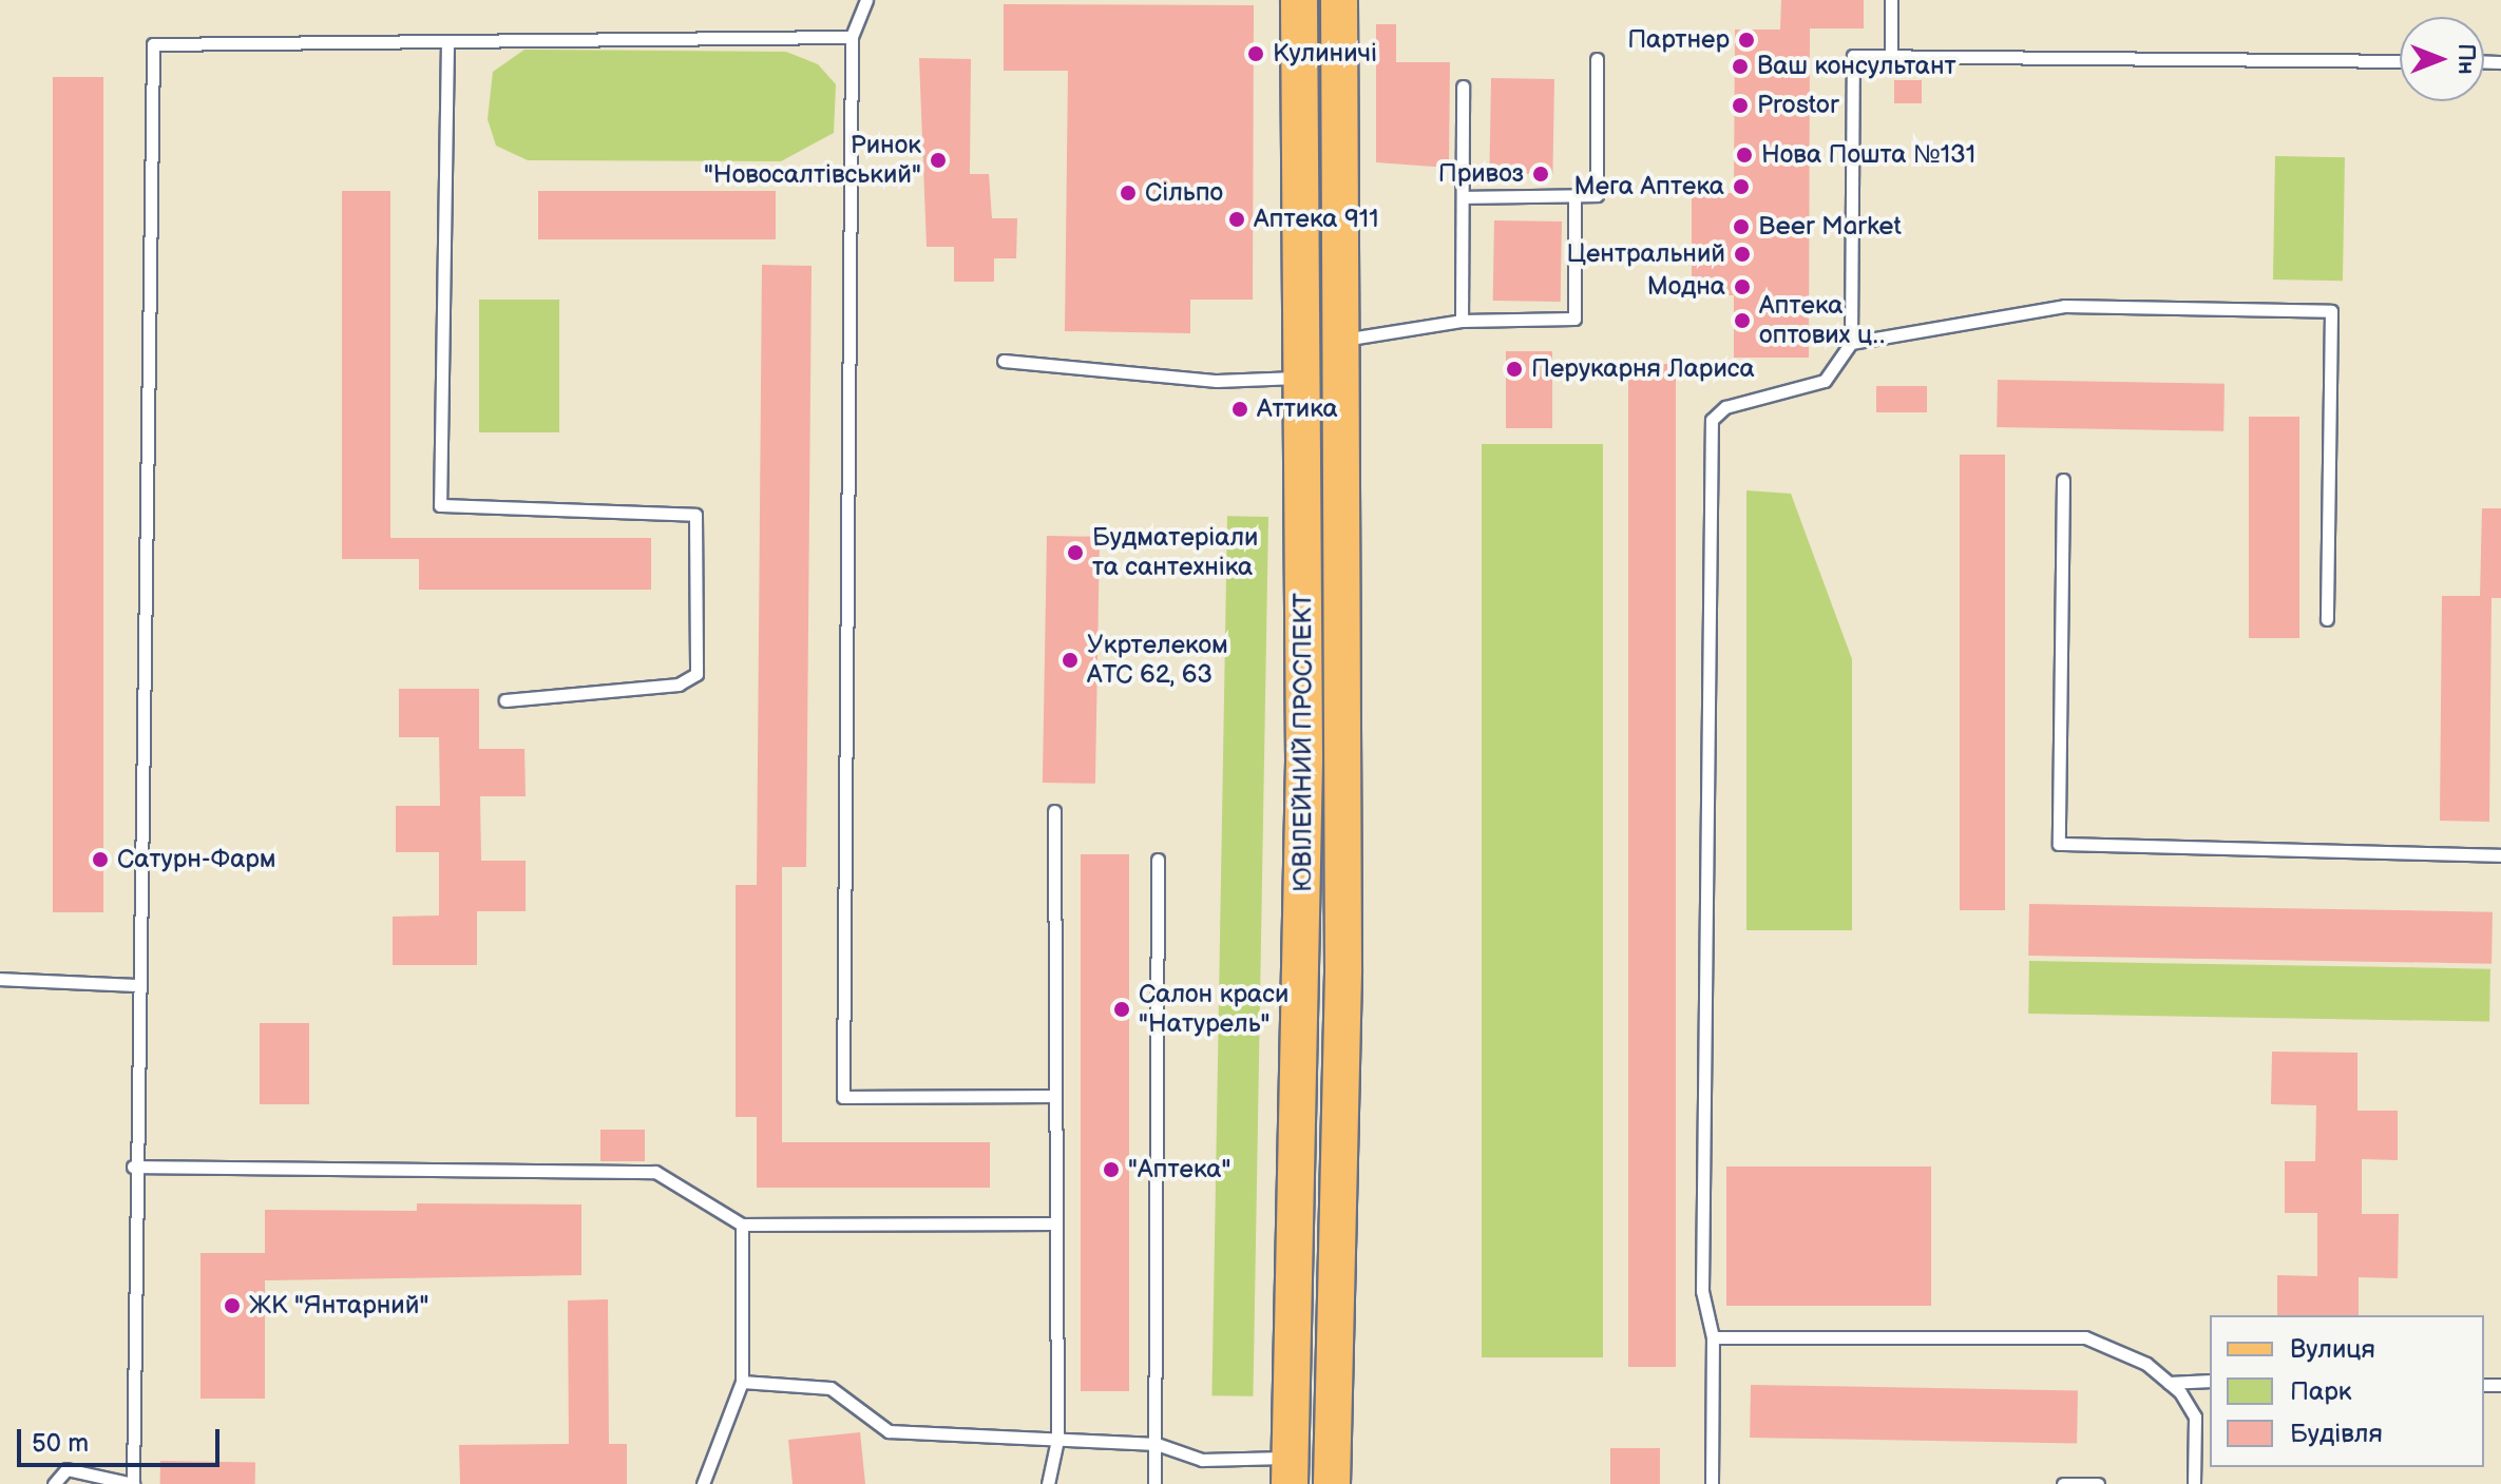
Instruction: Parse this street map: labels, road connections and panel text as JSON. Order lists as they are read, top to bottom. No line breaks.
{"streets":{"main road":["ЮВІЛЕЙНИЙ ПРОСПЕКТ"]},"places":["Партнер","Кулиничі","Ваш консультант","Prostor","Нова Пошта №131","Ринок \"Новосалтівський\"","Привоз","Мега Аптека","Сільпо","Аптека 911","Beer Market","Центральний","Модна","Аптека оптових ц‥","Перукарня Лариса","Аттика","Будматеріали та сантехніка","Укртелеком АТС 62, 63","Сатурн-Фарм","Салон краси \"Натурель\"","\"Аптека\"","ЖК \"Янтарний\""],"legend":["Вулиця","Парк","Будівля"],"scale_bar":"50 m","north":"right"}
